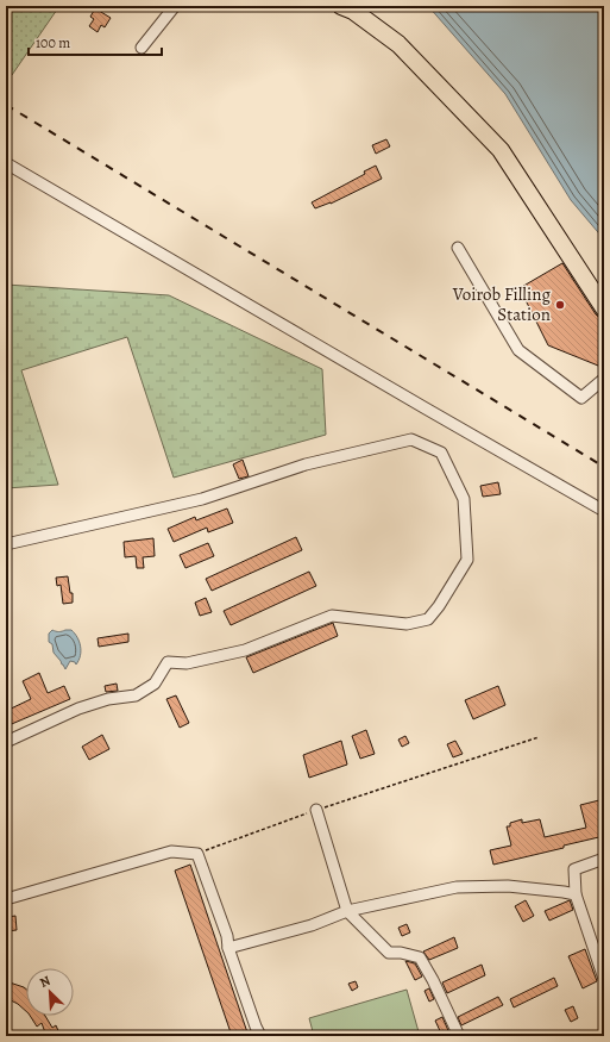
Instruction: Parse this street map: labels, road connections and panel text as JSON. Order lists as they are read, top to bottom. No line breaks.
{"places":["Voirob Filling Station"],"scale_bar":"100 m","north":"top left"}
